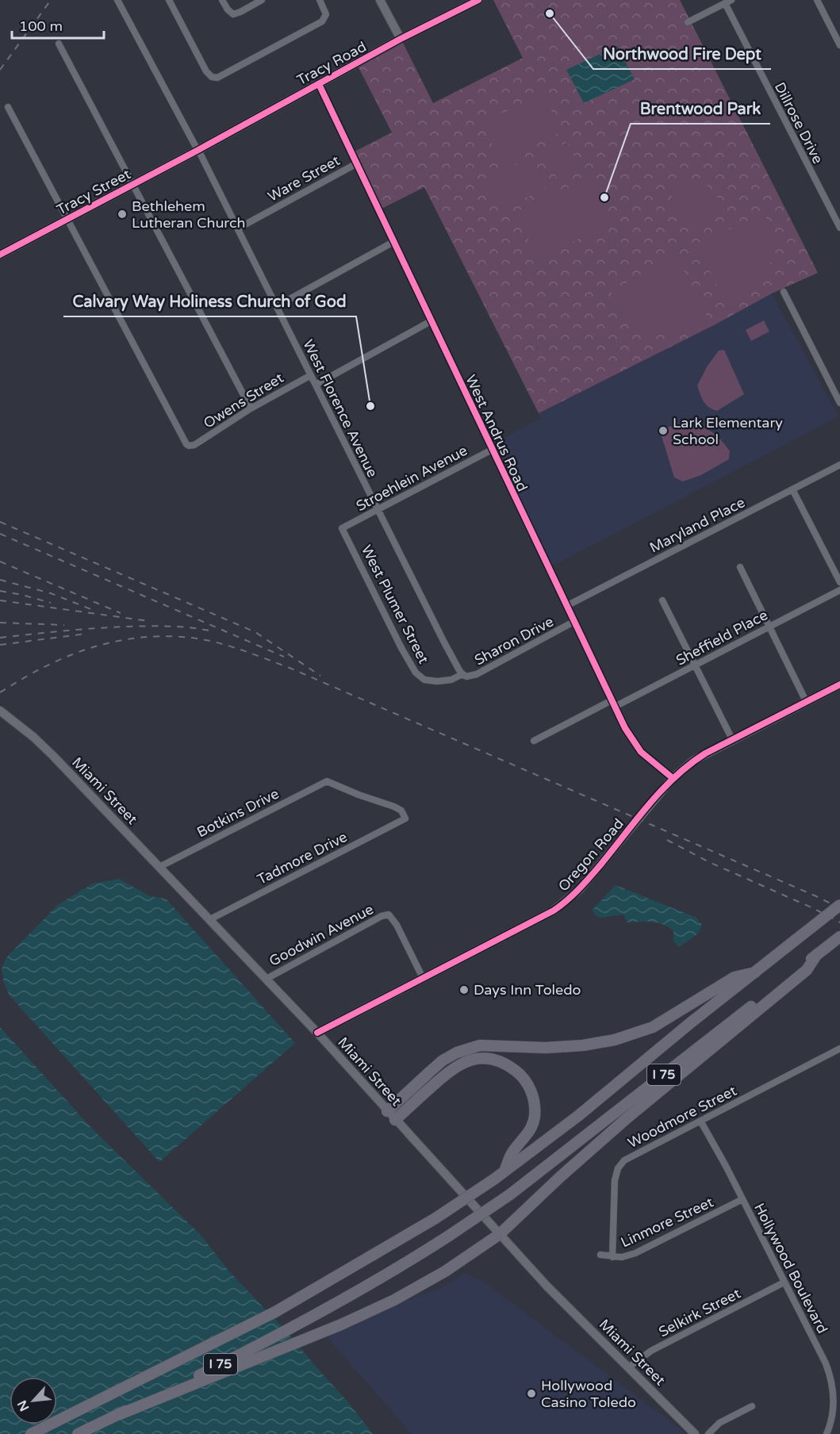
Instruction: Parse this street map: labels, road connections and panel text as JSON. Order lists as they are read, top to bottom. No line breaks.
{"streets":{"highway":["I 75"],"street":["Tracy Road","Dillrose Drive","Ware Street","Tracy Street","Owens Street","West Florence Avenue","West Andrus Road","Stroehlein Avenue","Maryland Place","West Plumer Street","Sheffield Place","Sharon Drive","Miami Street","Botkins Drive","Oregon Road","Tadmore Drive","Goodwin Avenue","Woodmore Street","Linmore Street","Hollywood Boulevard","Selkirk Street"]},"crossings":[["Tracy Road","Tracy Street"],["Tracy Road","West Florence Avenue"],["Tracy Road","West Andrus Road"],["Ware Street","West Florence Avenue"],["Ware Street","West Andrus Road"],["Tracy Street","Owens Street"],["Tracy Street","West Florence Avenue"],["Owens Street","West Florence Avenue"],["West Florence Avenue","Stroehlein Avenue"],["West Florence Avenue","West Plumer Street"],["West Florence Avenue","Sharon Drive"],["West Andrus Road","Stroehlein Avenue"],["West Andrus Road","Maryland Place"],["West Andrus Road","Sheffield Place"],["West Andrus Road","Sharon Drive"],["West Andrus Road","Oregon Road"],["Stroehlein Avenue","West Plumer Street"],["West Plumer Street","Sharon Drive"],["Miami Street","Botkins Drive"],["Miami Street","Oregon Road"],["Miami Street","Tadmore Drive"],["Miami Street","Goodwin Avenue"],["Miami Street","Selkirk Street"],["Botkins Drive","Tadmore Drive"],["Oregon Road","Goodwin Avenue"],["Woodmore Street","Linmore Street"],["Woodmore Street","Hollywood Boulevard"],["Linmore Street","Hollywood Boulevard"],["Hollywood Boulevard","Selkirk Street"]],"places":["Northwood Fire Dept","Brentwood Park","Bethlehem Lutheran Church","Calvary Way Holiness Church of God","Lark Elementary School","Days Inn Toledo","Hollywood Casino Toledo"],"scale_bar":"100 m","north":"bottom left"}
